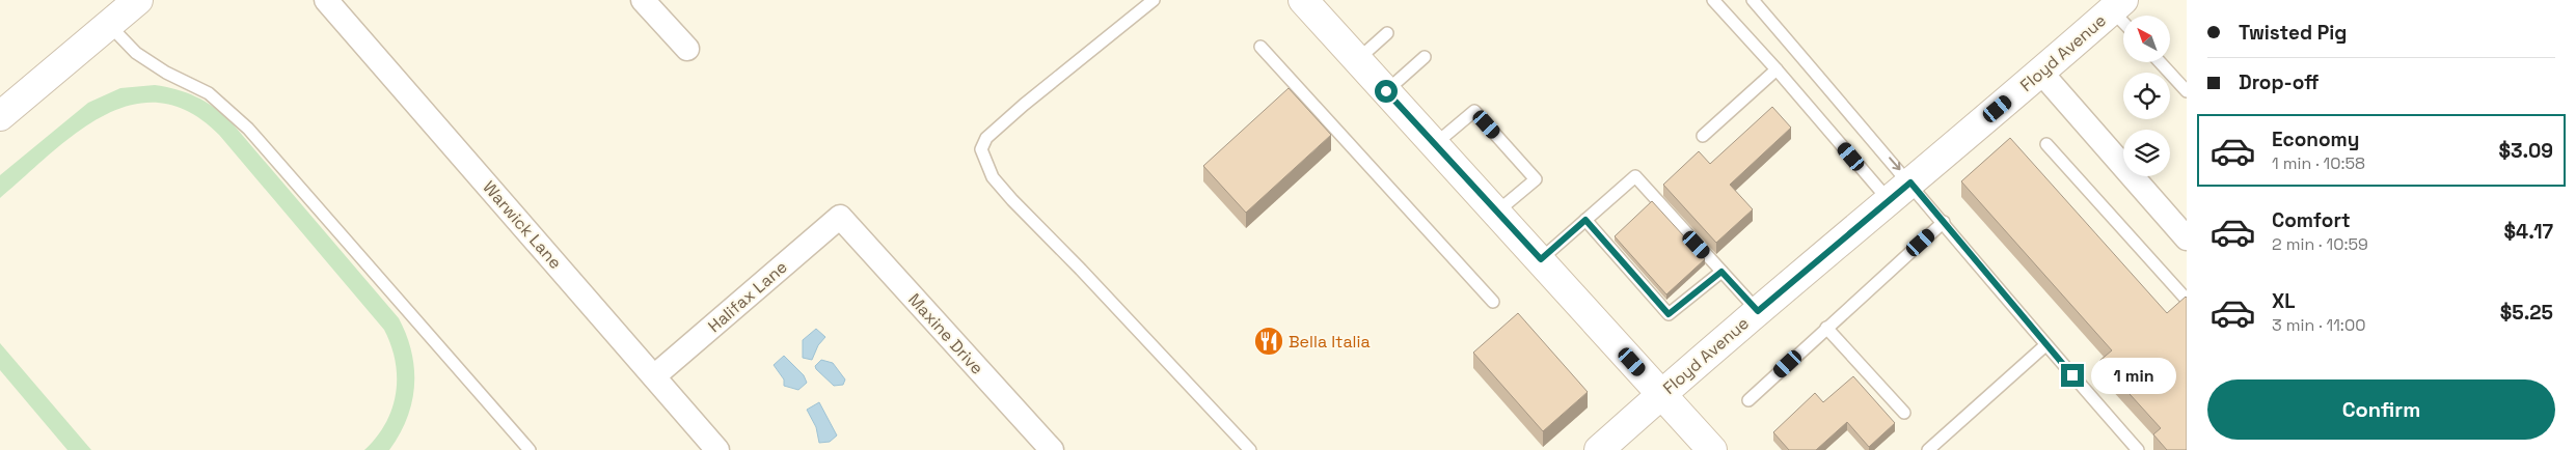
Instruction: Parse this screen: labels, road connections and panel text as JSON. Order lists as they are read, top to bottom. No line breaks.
{"streets":{"street":["Floyd Avenue","Warwick Lane","Halifax Lane","Maxine Drive"]},"crossings":[["Warwick Lane","Halifax Lane"],["Halifax Lane","Maxine Drive"]],"places":{"restaurant":["Bella Italia"]},"north":"top left","page":{"banner":["Twisted Pig","Drop-off"],"list":[{"name":"Economy","note":"1 min · 10:58","value":"$3.09"},{"name":"Comfort","note":"2 min · 10:59","value":"$4.17"},{"name":"XL","note":"3 min · 11:00","value":"$5.25"}],"bubble":"1 min","buttons":"Confirm"}}
